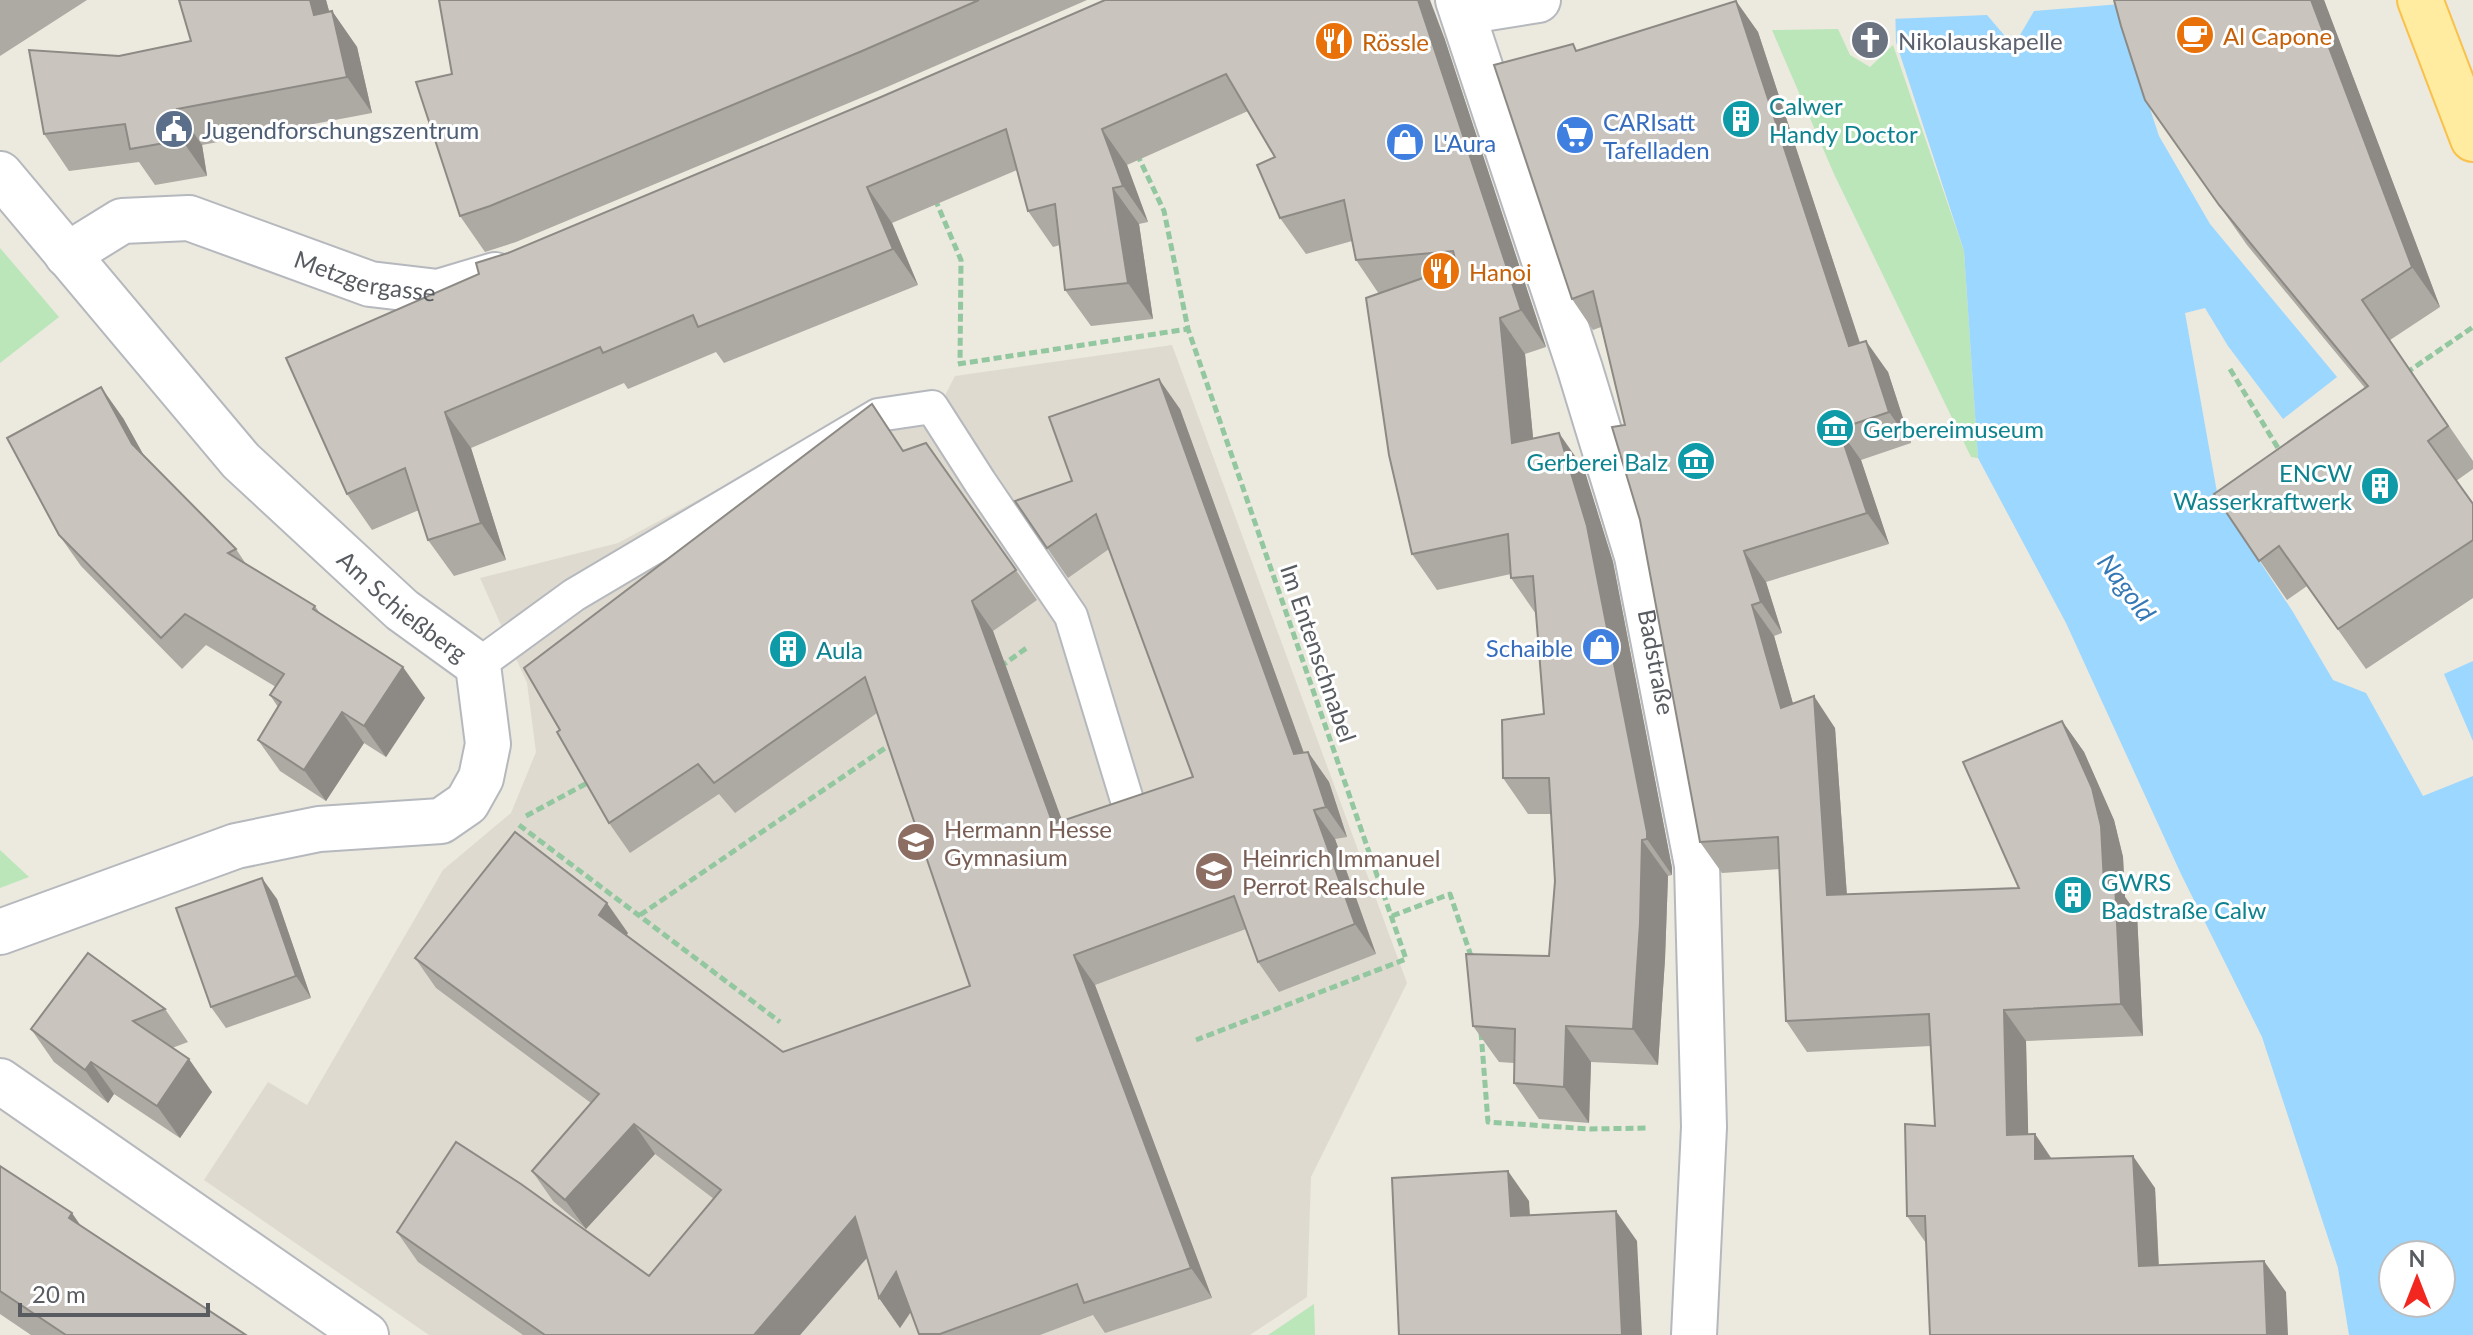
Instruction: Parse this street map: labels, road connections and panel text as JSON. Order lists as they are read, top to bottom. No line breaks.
{"streets":{"street":["Metzgergasse","Am Schießberg","Badstraße"],"path":["Im Entenschnabel"]},"crossings":[["Metzgergasse","Am Schießberg"]],"water":["Nagold"],"places":{"cafe":["Al Capone"],"church":["Nikolauskapelle"],"restaurant":["Rössle","Hanoi"],"building":["Calwer Handy Doctor","ENCW Wasserkraftwerk","Aula","GWRS Badstraße Calw"],"public building":["Jugendforschungszentrum"],"supermarket":["CARIsatt Tafelladen"],"shop":["L'Aura","Schaible"],"museum":["Gerbereimuseum","Gerberei Balz"],"school or university":["Hermann Hesse Gymnasium","Heinrich Immanuel Perrot Realschule"]},"scale_bar":"20 m","north":"top"}
